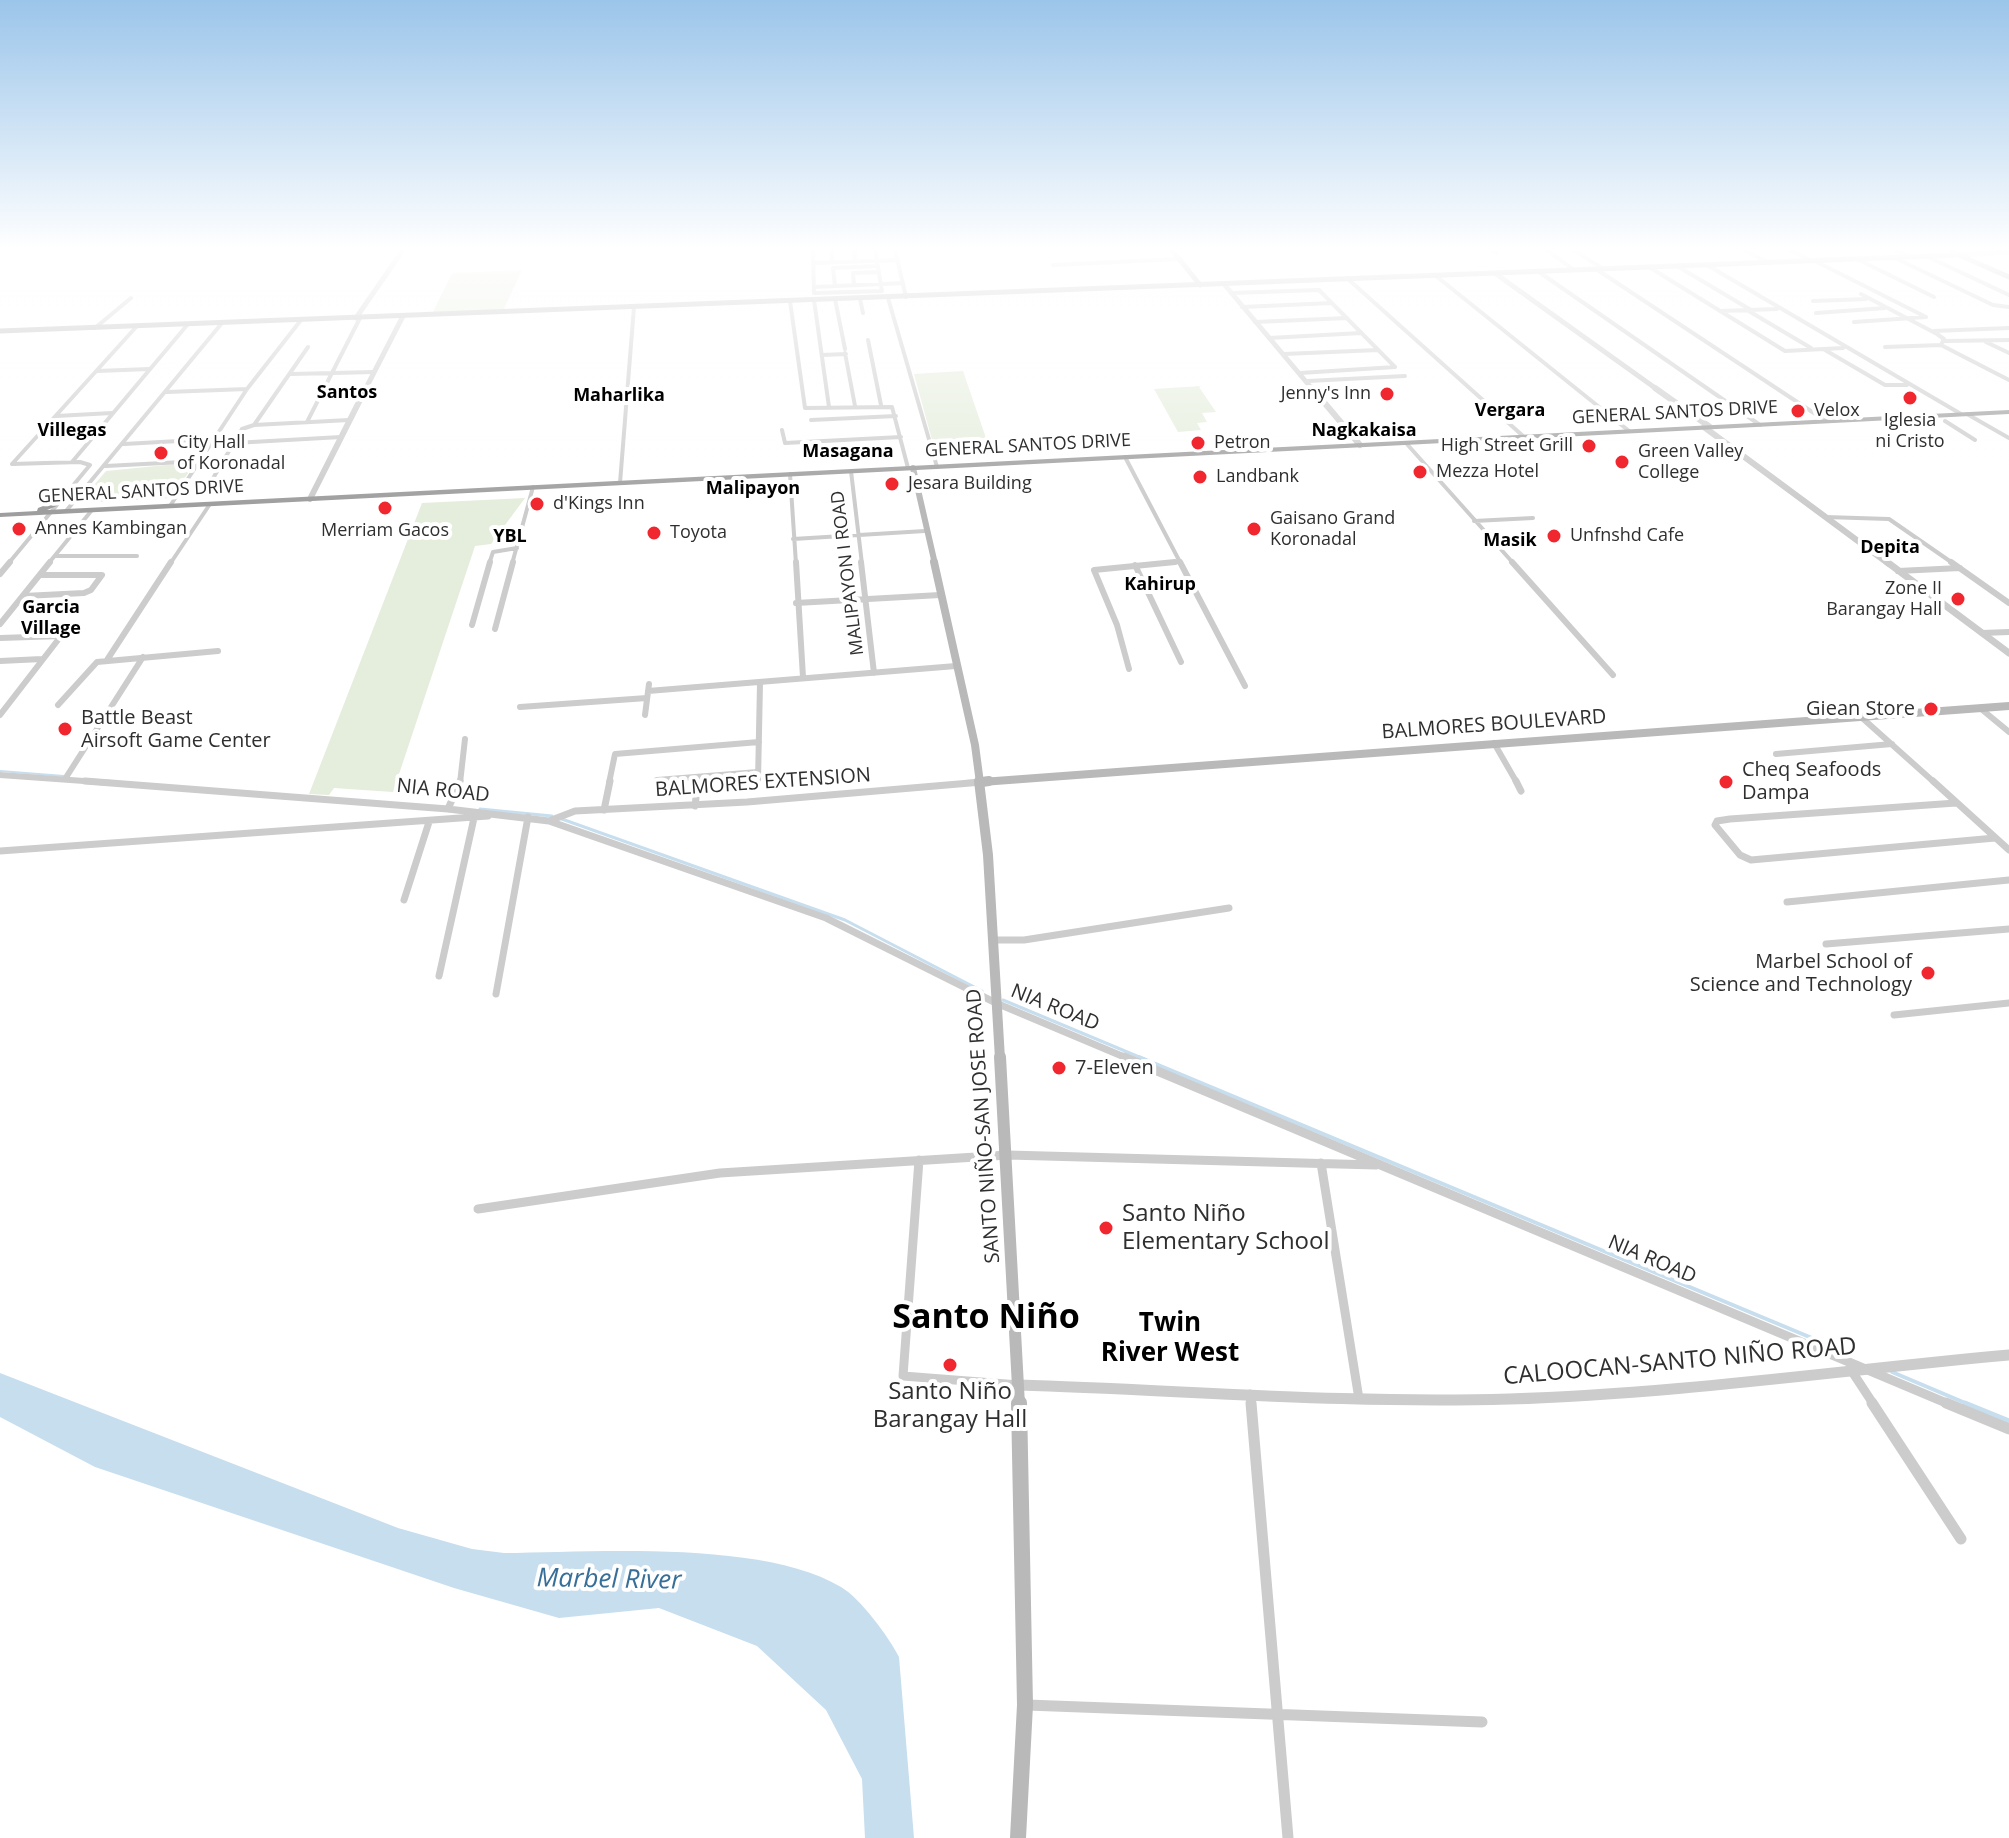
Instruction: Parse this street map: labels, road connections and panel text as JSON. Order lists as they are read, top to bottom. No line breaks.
{"streets":{"highway":["GENERAL SANTOS DRIVE"],"main road":["BALMORES BOULEVARD","SANTO NIÑO-SAN JOSE ROAD"],"street":["MALIPAYON I ROAD","BALMORES EXTENSION","NIA ROAD","CALOOCAN-SANTO NIÑO ROAD"]},"crossings":[["GENERAL SANTOS DRIVE","MALIPAYON I ROAD"],["GENERAL SANTOS DRIVE","SANTO NIÑO-SAN JOSE ROAD"],["BALMORES BOULEVARD","BALMORES EXTENSION"],["BALMORES BOULEVARD","SANTO NIÑO-SAN JOSE ROAD"],["BALMORES EXTENSION","NIA ROAD"],["BALMORES EXTENSION","SANTO NIÑO-SAN JOSE ROAD"],["NIA ROAD","SANTO NIÑO-SAN JOSE ROAD"],["NIA ROAD","CALOOCAN-SANTO NIÑO ROAD"],["SANTO NIÑO-SAN JOSE ROAD","CALOOCAN-SANTO NIÑO ROAD"]],"districts":["Santos","Maharlika","Vergara","Villegas","Nagkakaisa","Masagana","Malipayon","YBL","Masik","Depita","Kahirup","Garcia Village","Santo Niño","Twin River West"],"water":["Marbel River"],"places":["Jenny's Inn","Iglesia ni Cristo","Velox","Petron","High Street Grill","City Hall of Koronadal","Green Valley College","Mezza Hotel","Landbank","Jesara Building","d'Kings Inn","Merriam Gacos","Annes Kambingan","Gaisano Grand Koronadal","Toyota","Unfnshd Cafe","Zone II Barangay Hall","Giean Store","Battle Beast Airsoft Game Center","Cheq Seafoods Dampa","Marbel School of Science and Technology","7-Eleven","Santo Niño Elementary School","Santo Niño Barangay Hall"]}
